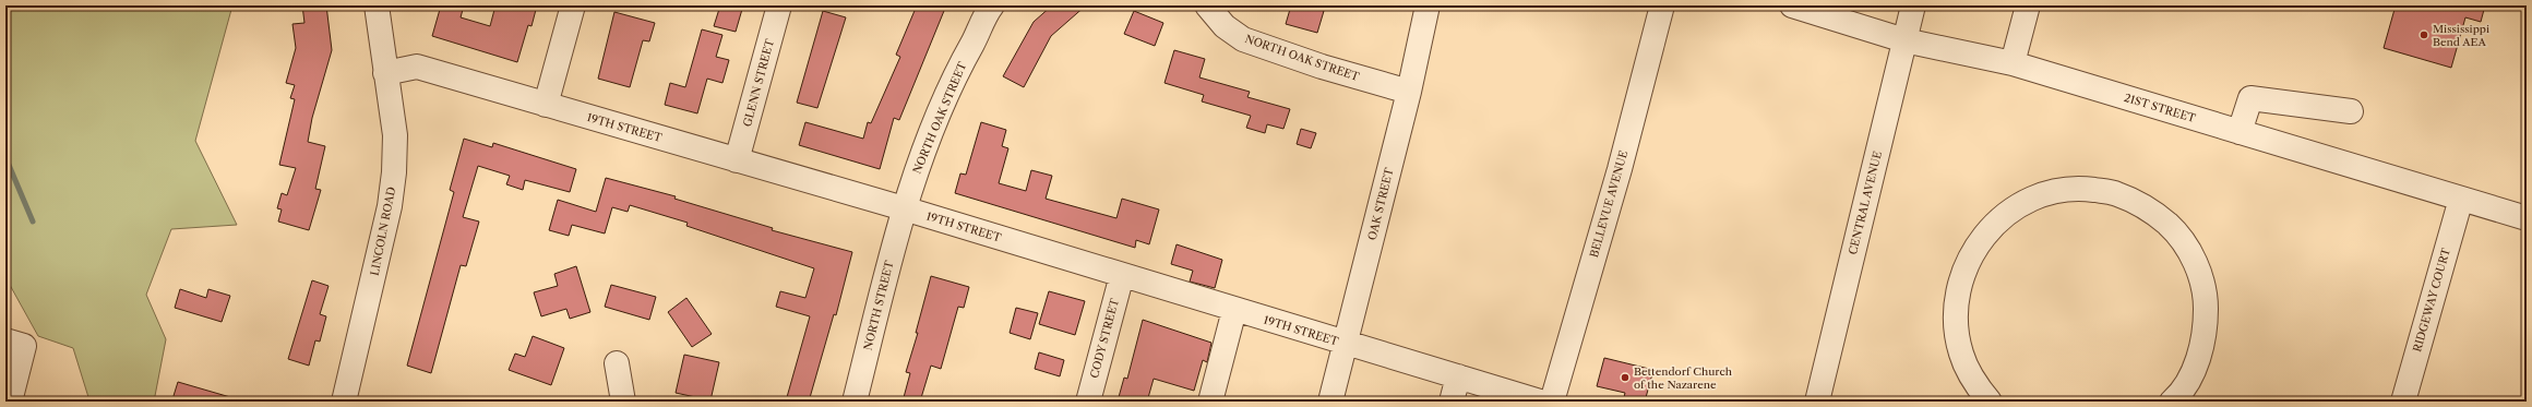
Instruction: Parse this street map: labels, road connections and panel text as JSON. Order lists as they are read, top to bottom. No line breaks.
{"streets":{"street":["NORTH OAK STREET","GLENN STREET","21ST STREET","19TH STREET","CENTRAL AVENUE","OAK STREET","BELLEVUE AVENUE","LINCOLN ROAD","RIDGEWAY COURT","NORTH STREET","CODY STREET"]},"crossings":[["NORTH OAK STREET","19TH STREET"],["NORTH OAK STREET","OAK STREET"],["NORTH OAK STREET","NORTH STREET"],["GLENN STREET","19TH STREET"],["21ST STREET","CENTRAL AVENUE"],["21ST STREET","RIDGEWAY COURT"],["19TH STREET","OAK STREET"],["19TH STREET","LINCOLN ROAD"],["19TH STREET","NORTH STREET"],["19TH STREET","CODY STREET"]],"places":["Mississippi Bend AEA","Bettendorf Church of the Nazarene"]}
